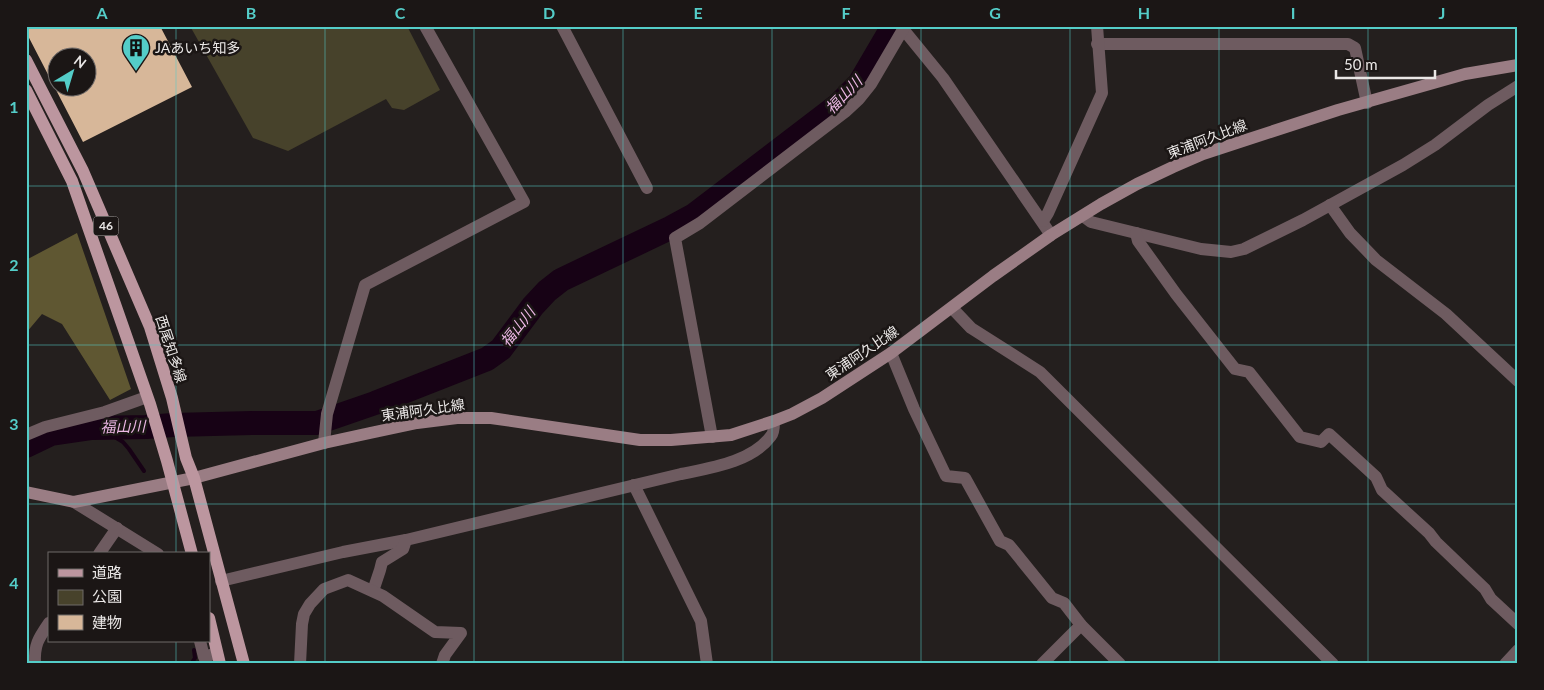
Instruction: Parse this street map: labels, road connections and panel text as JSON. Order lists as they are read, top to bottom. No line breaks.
{"streets":{"main road":["東浦阿久比線","46","西尾知多線"]},"crossings":[["東浦阿久比線","46"],["東浦阿久比線","西尾知多線"]],"water":["福山川"],"places":{"building":["JAあいち知多"]},"legend":["道路","公園","建物"],"scale_bar":"50 m","north":"top right","grid":{"columns":["A","B","C","D","E","F","G","H","I","J"],"rows":["1","2","3","4"]}}
